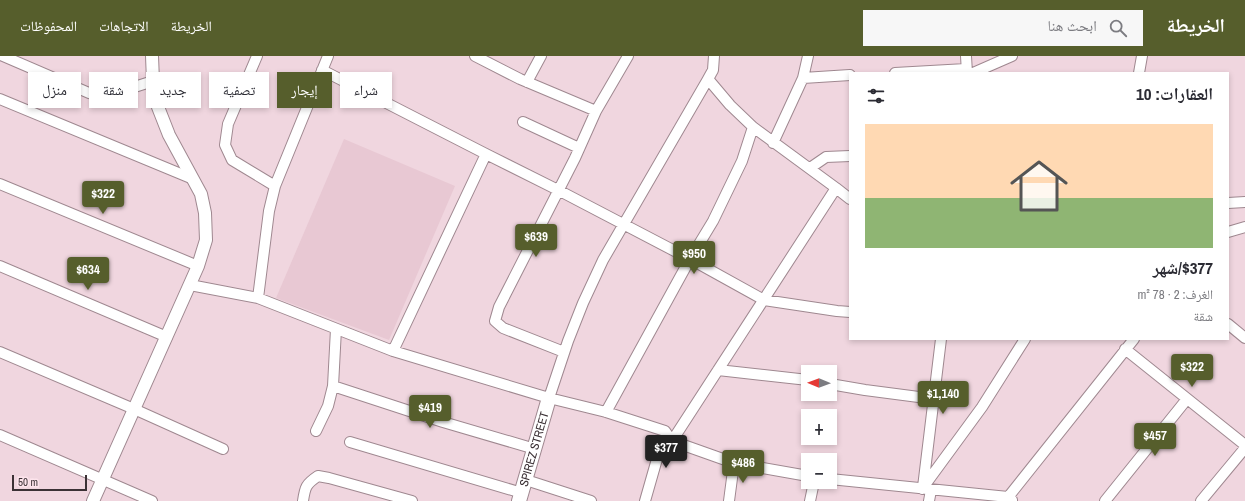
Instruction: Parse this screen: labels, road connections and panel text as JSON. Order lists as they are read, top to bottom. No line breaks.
{"streets":{"main road":["SPIREZ STREET"]},"scale_bar":"50 m","north":"left","page":{"header":"الخريطة","search":"ابحث هنا","nav":["الخريطة","الاتجاهات","المحفوظات"],"chip":["شراء","إيجار","تصفية","جديد","شقة","منزل"],"heading":"العقارات: 10","list":[{"name":"$377/شهر","note":"الغرف: 2 · 78 m² · شقة"}],"price":["$322","$639","$950","$634","$322","$1,140","$419","$457","$377","$486"],"map_buttons":["+","−"],"scale":"50 m"}}
